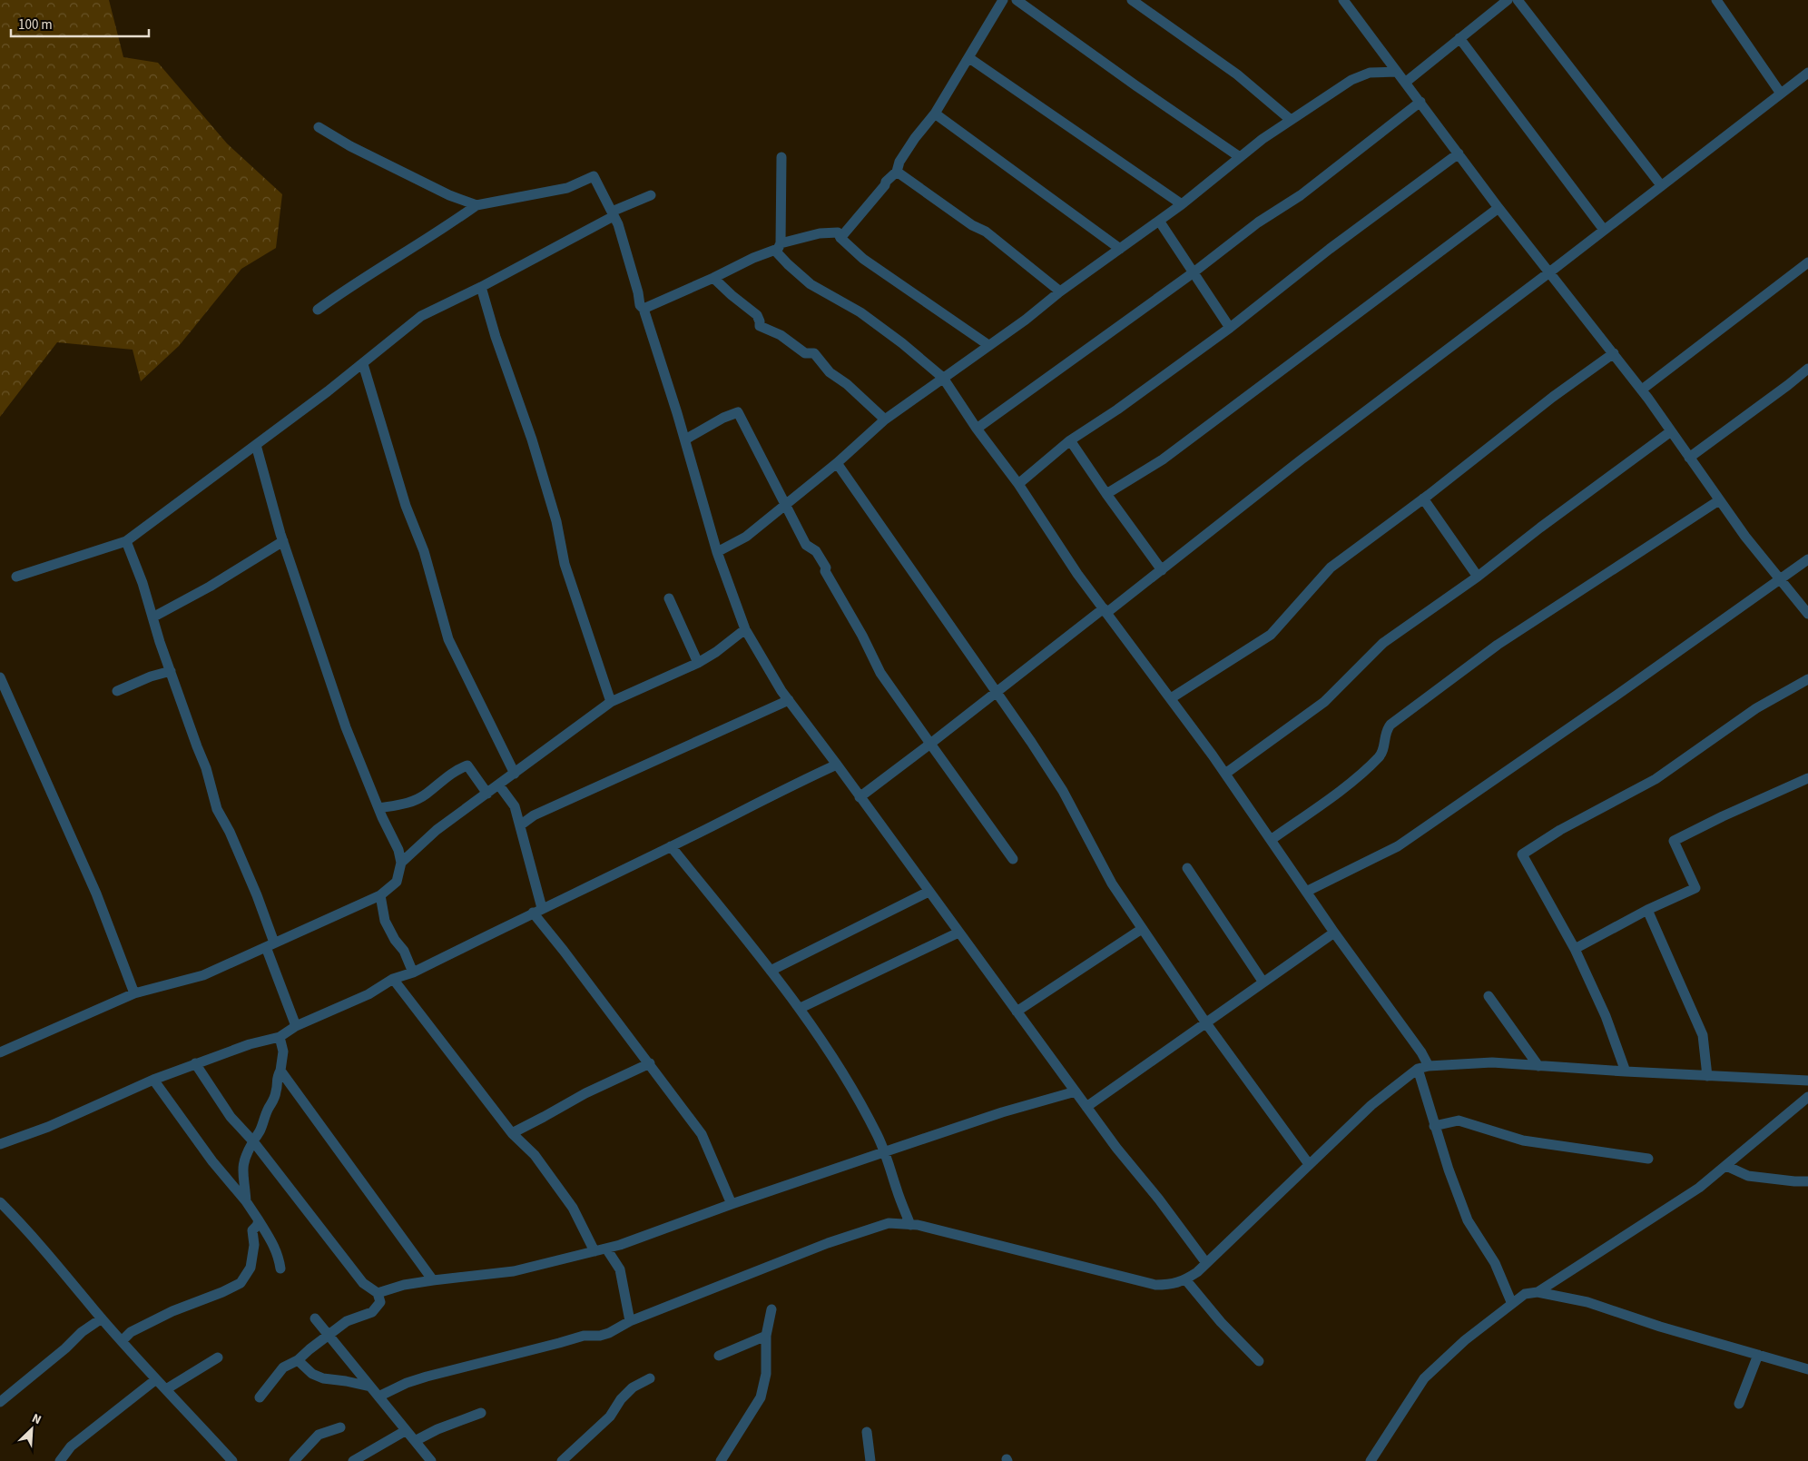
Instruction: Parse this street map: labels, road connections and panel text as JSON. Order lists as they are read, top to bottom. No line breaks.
{"scale_bar":"100 m","north":"top right"}
